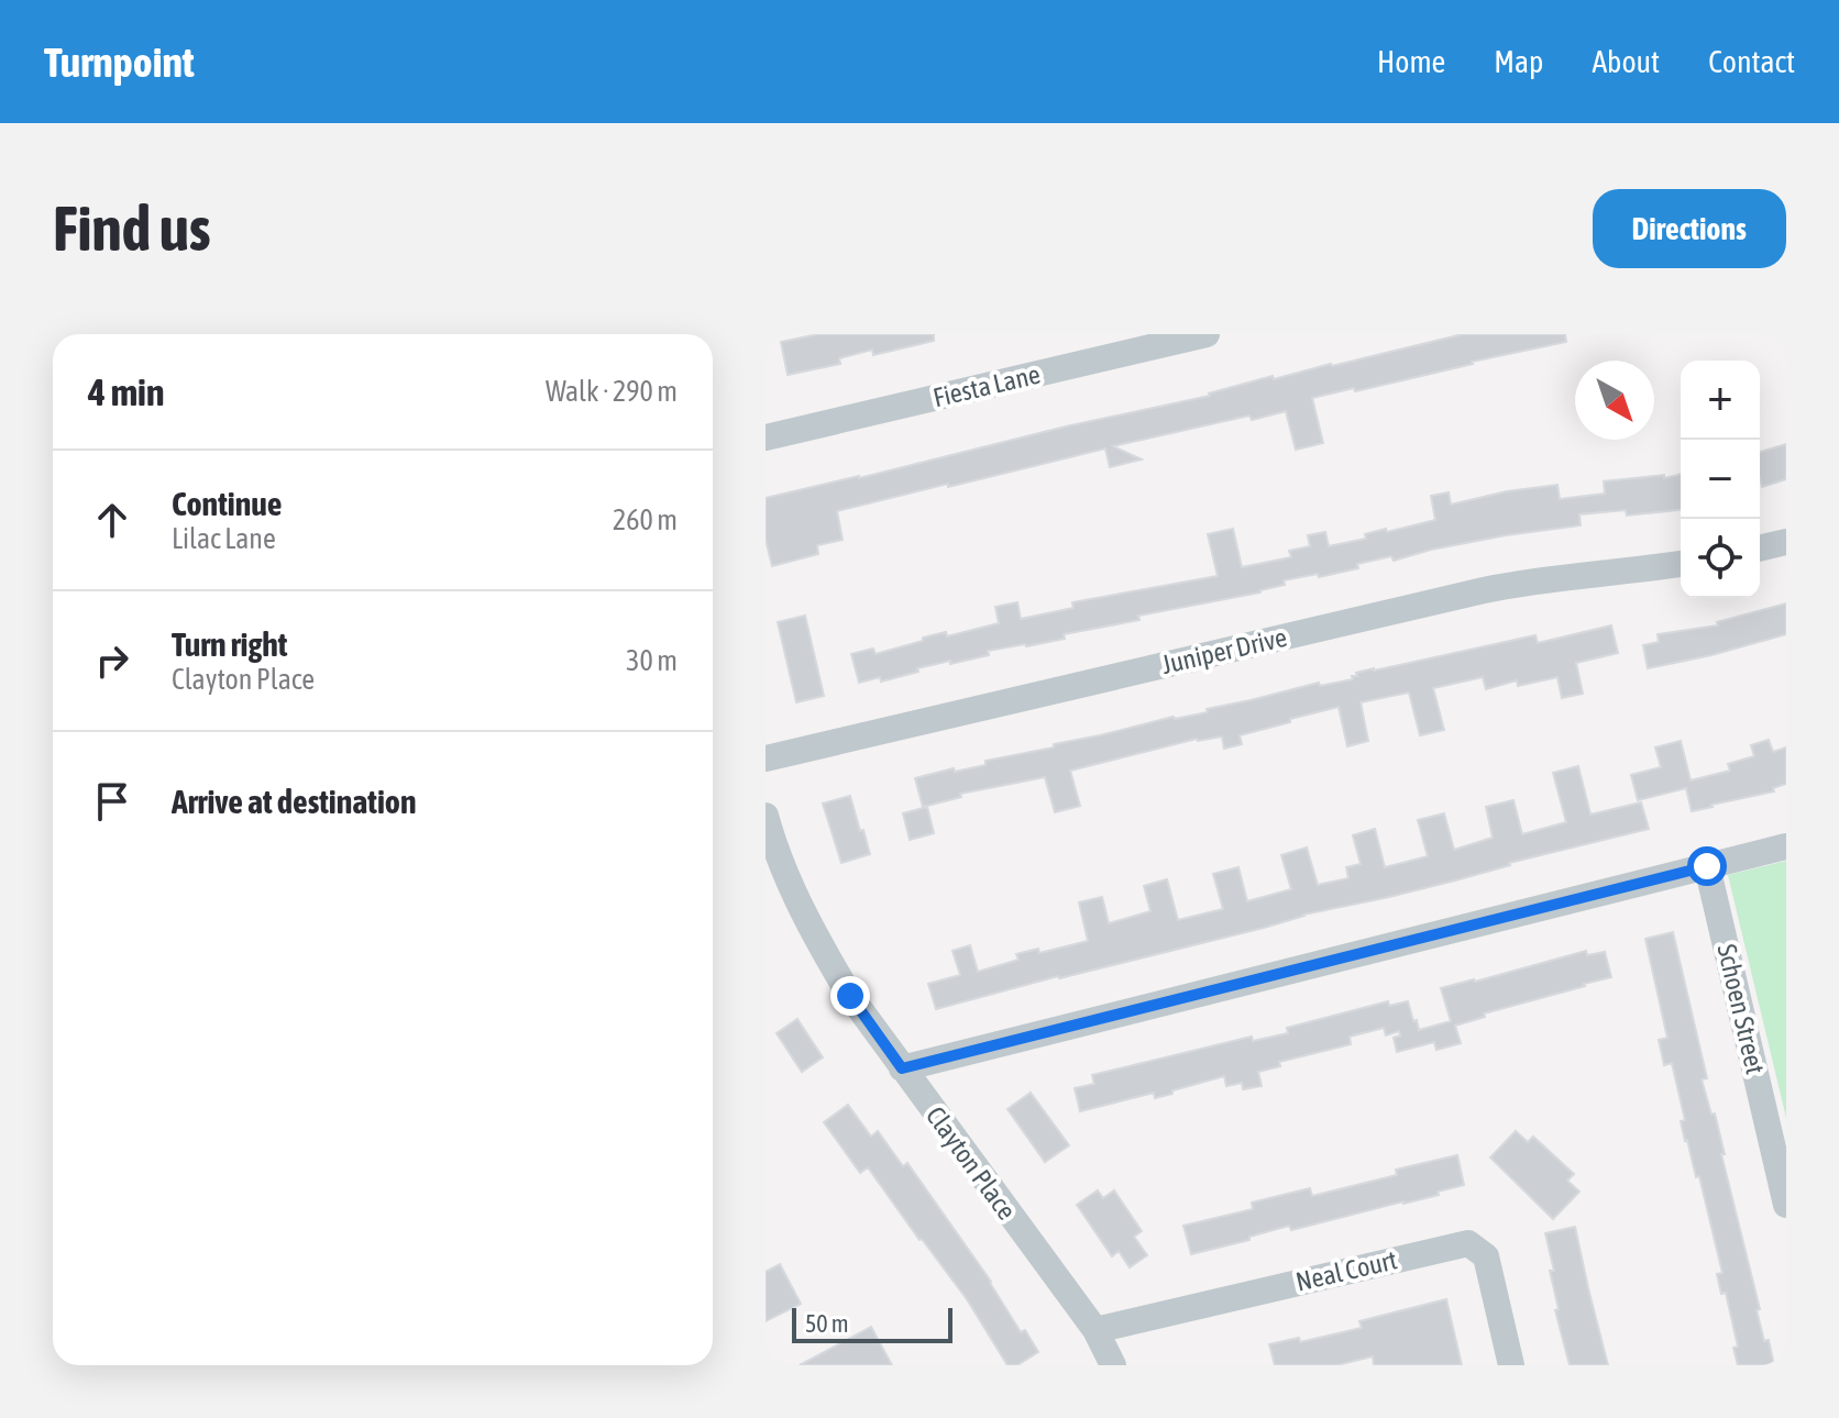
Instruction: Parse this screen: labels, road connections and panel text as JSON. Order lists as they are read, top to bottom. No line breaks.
{"streets":{"street":["Fiesta Lane","Juniper Drive","Schoen Street","Clayton Place","Neal Court"]},"crossings":[["Clayton Place","Neal Court"]],"scale_bar":"50 m","north":"bottom right","page":{"header":"Turnpoint","nav":["Home","Map","About","Contact"],"buttons":"Directions","title":"Find us","heading":["4 min","Walk · 290 m"],"map_buttons":["+","−"],"list":[["Continue","Lilac Lane","260 m"],["Turn right","Clayton Place","30 m"],"Arrive at destination"],"scale":"50 m"}}
